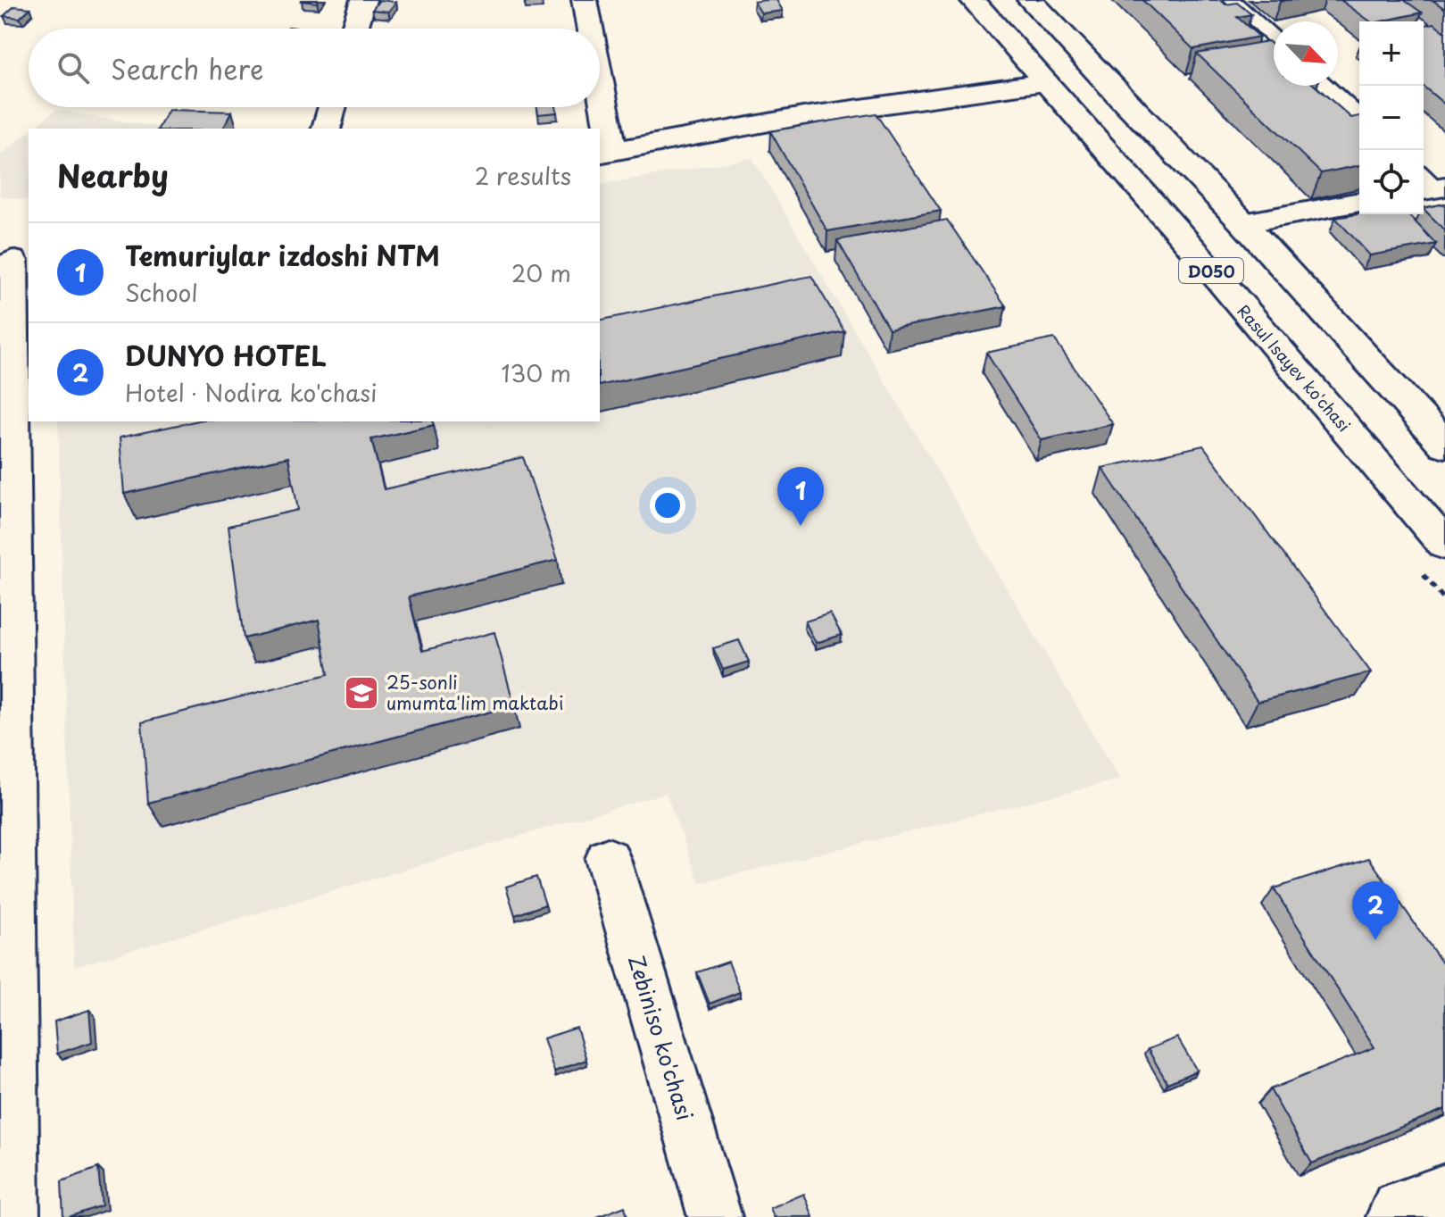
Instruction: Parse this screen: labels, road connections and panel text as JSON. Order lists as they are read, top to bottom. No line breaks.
{"streets":{"street":["D050","Rasul Isayev ko'chasi","Zebiniso ko'chasi"]},"places":{"school or university":["25-sonli umumta'lim maktabi"]},"north":"bottom right","page":{"map_buttons":["+","−"],"search":"Search here","heading":["Nearby","2 results"],"list":[{"mark":"1","name":"Temuriylar izdoshi NTM","note":"School","value":"20 m"},{"mark":"2","name":"DUNYO HOTEL","note":"Hotel · Nodira ko'chasi","value":"130 m"}],"pins":["1","2"]}}
